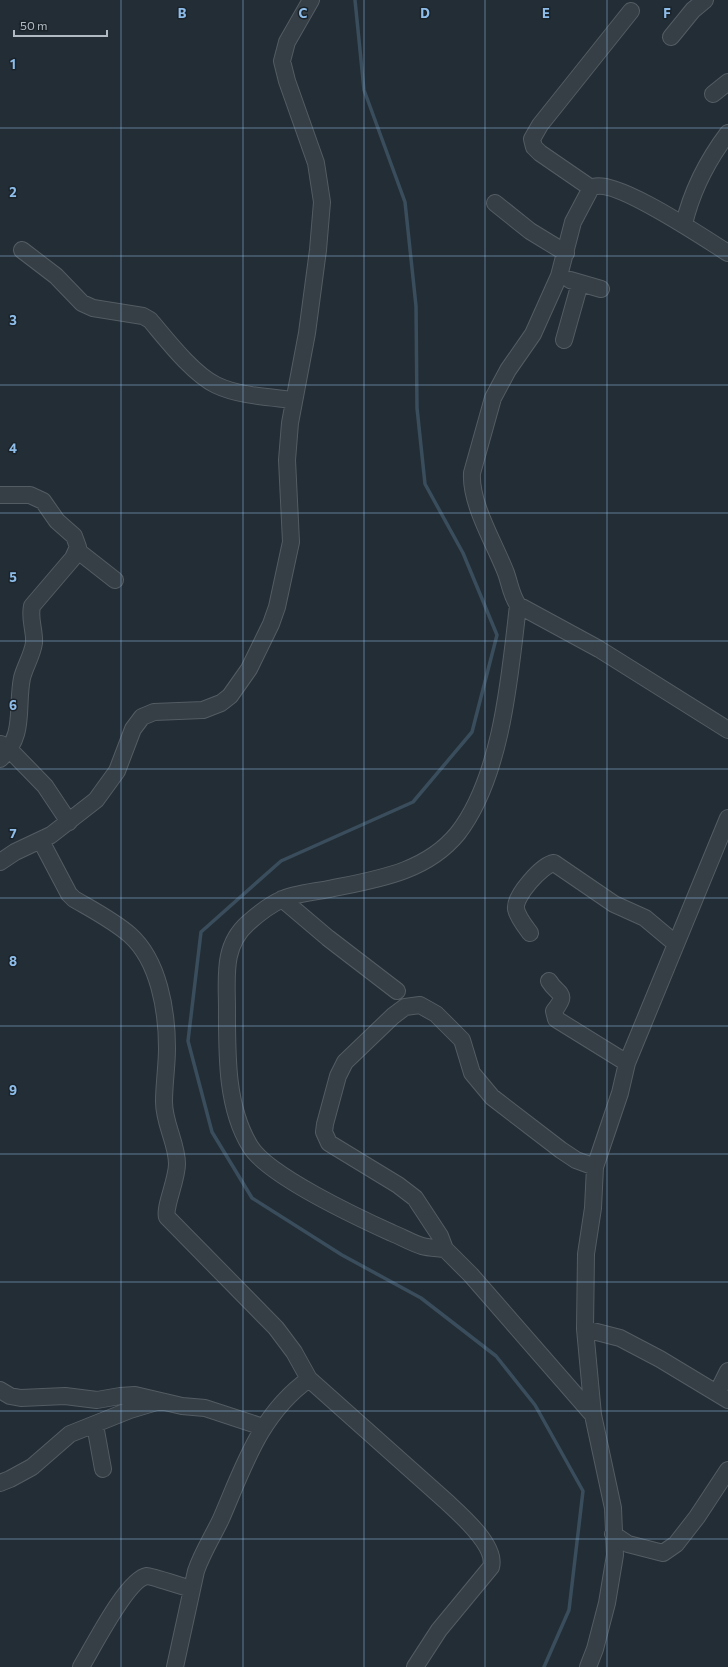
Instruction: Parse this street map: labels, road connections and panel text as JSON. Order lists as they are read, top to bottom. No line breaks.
{"scale_bar":"50 m","grid":{"columns":["B","C","D","E","F"],"rows":["1","2","3","4","5","6","7","8","9"]}}
